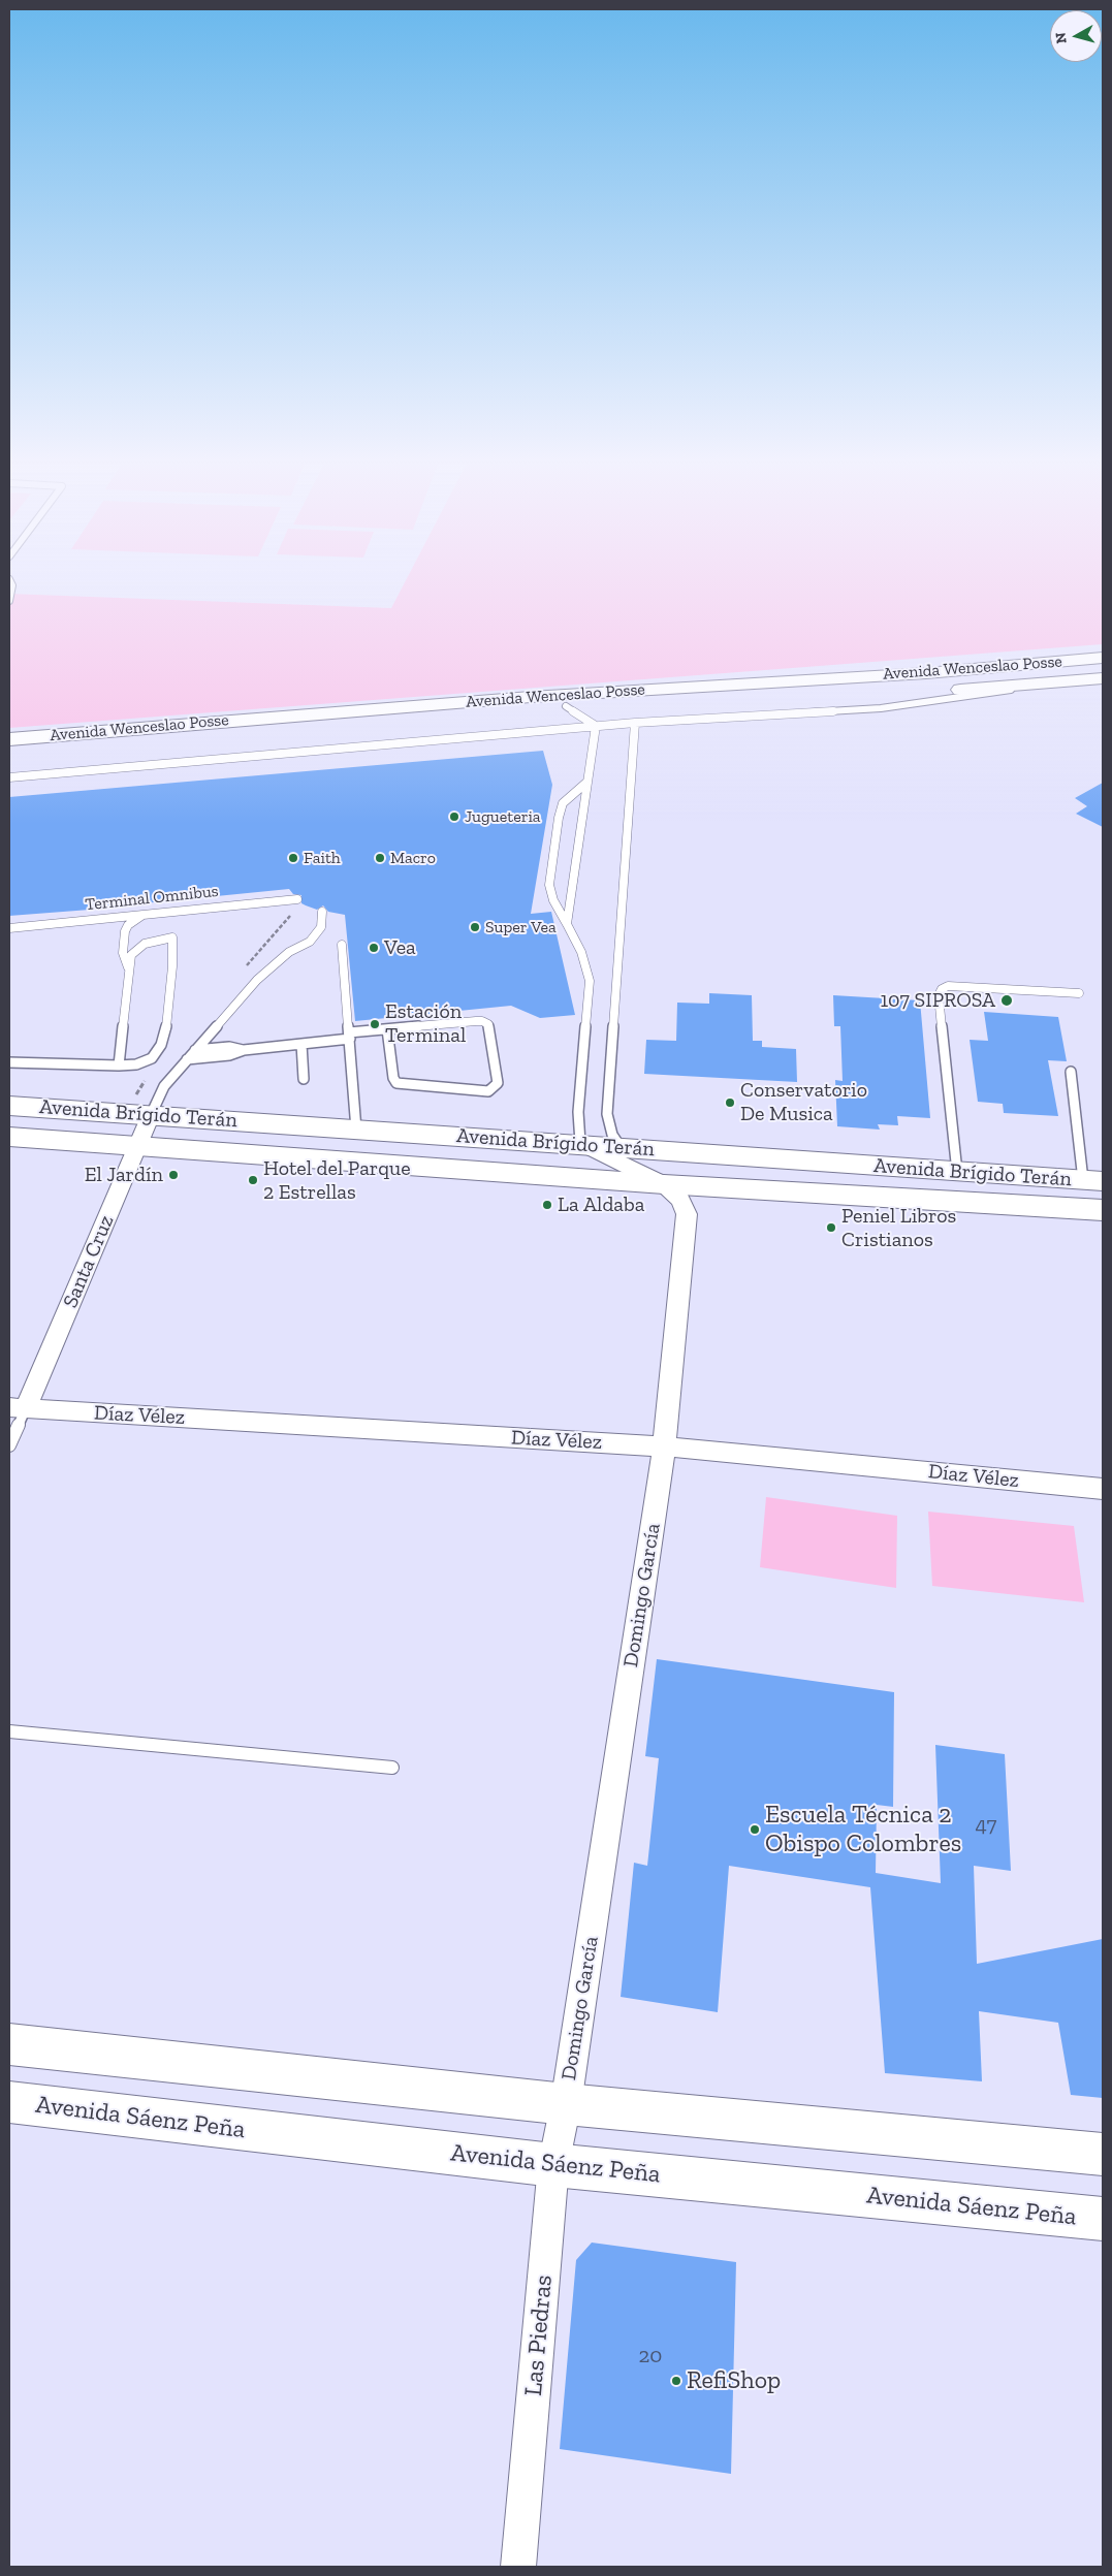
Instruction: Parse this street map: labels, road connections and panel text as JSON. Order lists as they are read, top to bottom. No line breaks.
{"streets":{"main road":["Avenida Wenceslao Posse","Avenida Brígido Terán","Avenida Sáenz Peña"],"street":["Santa Cruz","Díaz Vélez","Domingo García","Las Piedras"],"lane":["Terminal Omnibus"]},"crossings":[["Avenida Brígido Terán","Santa Cruz"],["Avenida Brígido Terán","Domingo García"],["Santa Cruz","Díaz Vélez"],["Díaz Vélez","Domingo García"],["Domingo García","Las Piedras"],["Avenida Sáenz Peña","Las Piedras"]],"places":["Jugueteria","Faith","Macro","Super Vea","Vea","107 SIPROSA","Estación Terminal","Conservatorio De Musica","El Jardín","Hotel del Parque 2 Estrellas","La Aldaba","Peniel Libros Cristianos","Escuela Técnica 2 Obispo Colombres","RefiShop"],"house_numbers":["47","20"],"north":"left"}
